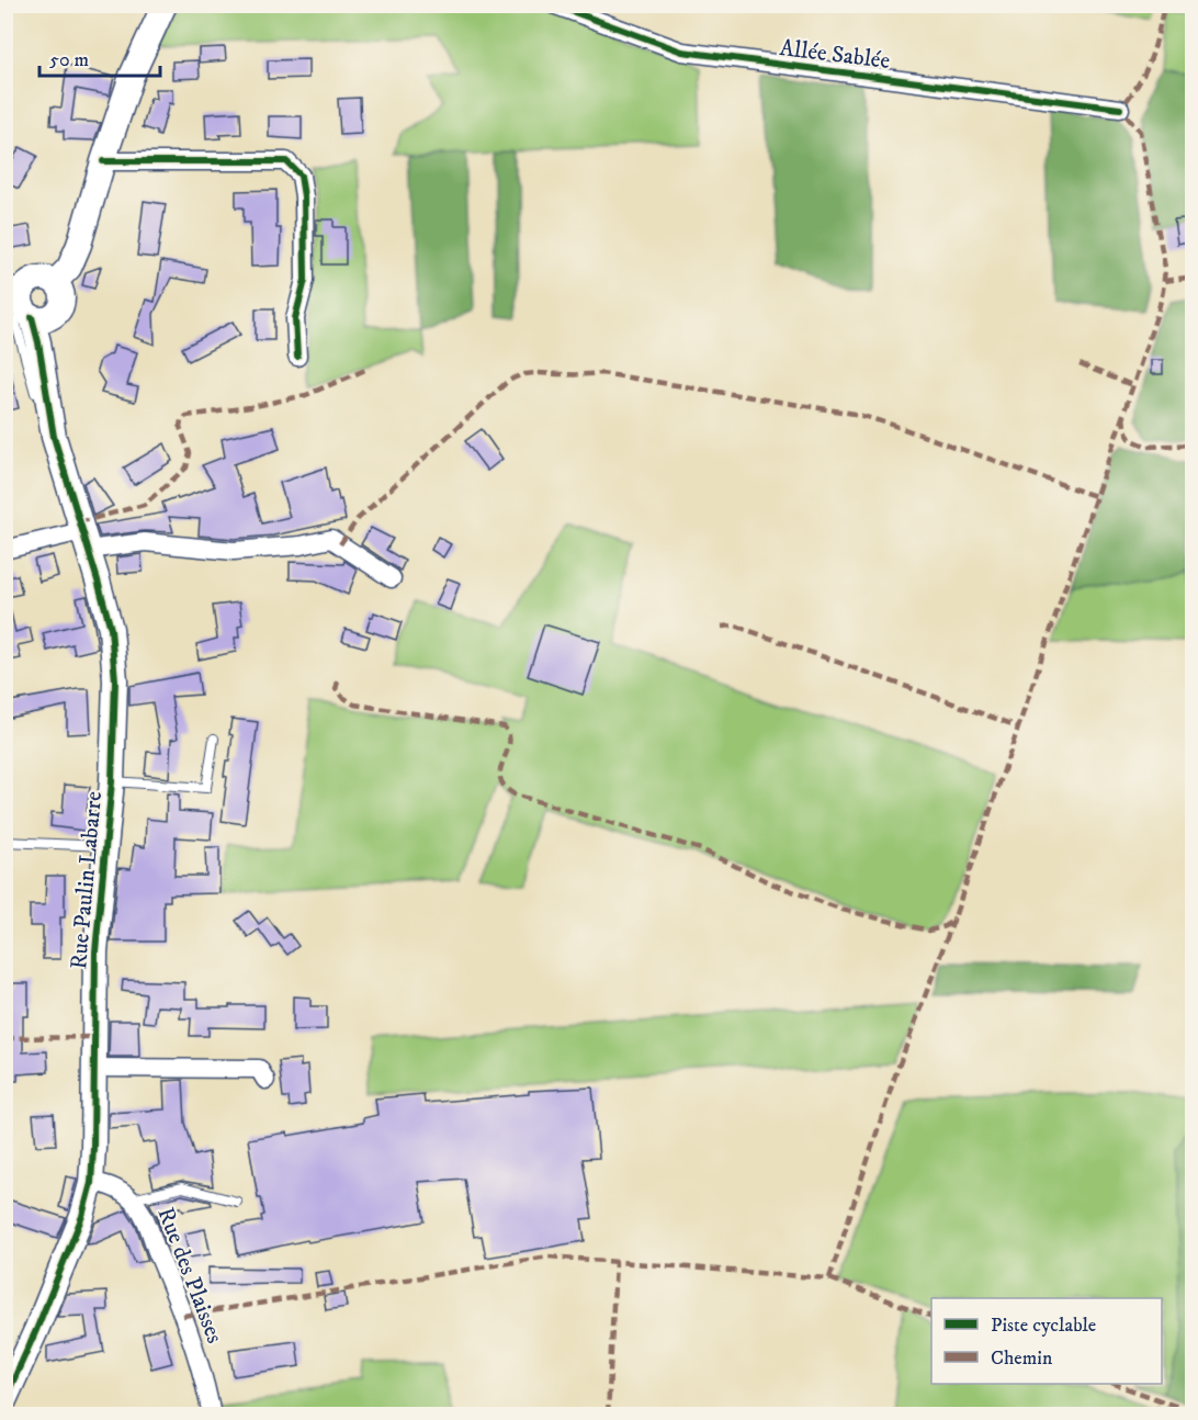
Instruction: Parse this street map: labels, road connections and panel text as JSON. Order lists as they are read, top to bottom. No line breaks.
{"streets":{"street":["Allée Sablée","Rue Paulin Labarre","Rue des Plaisses"]},"crossings":[["Rue Paulin Labarre","Rue des Plaisses"]],"legend":["Piste cyclable","Chemin"],"scale_bar":"50 m"}
